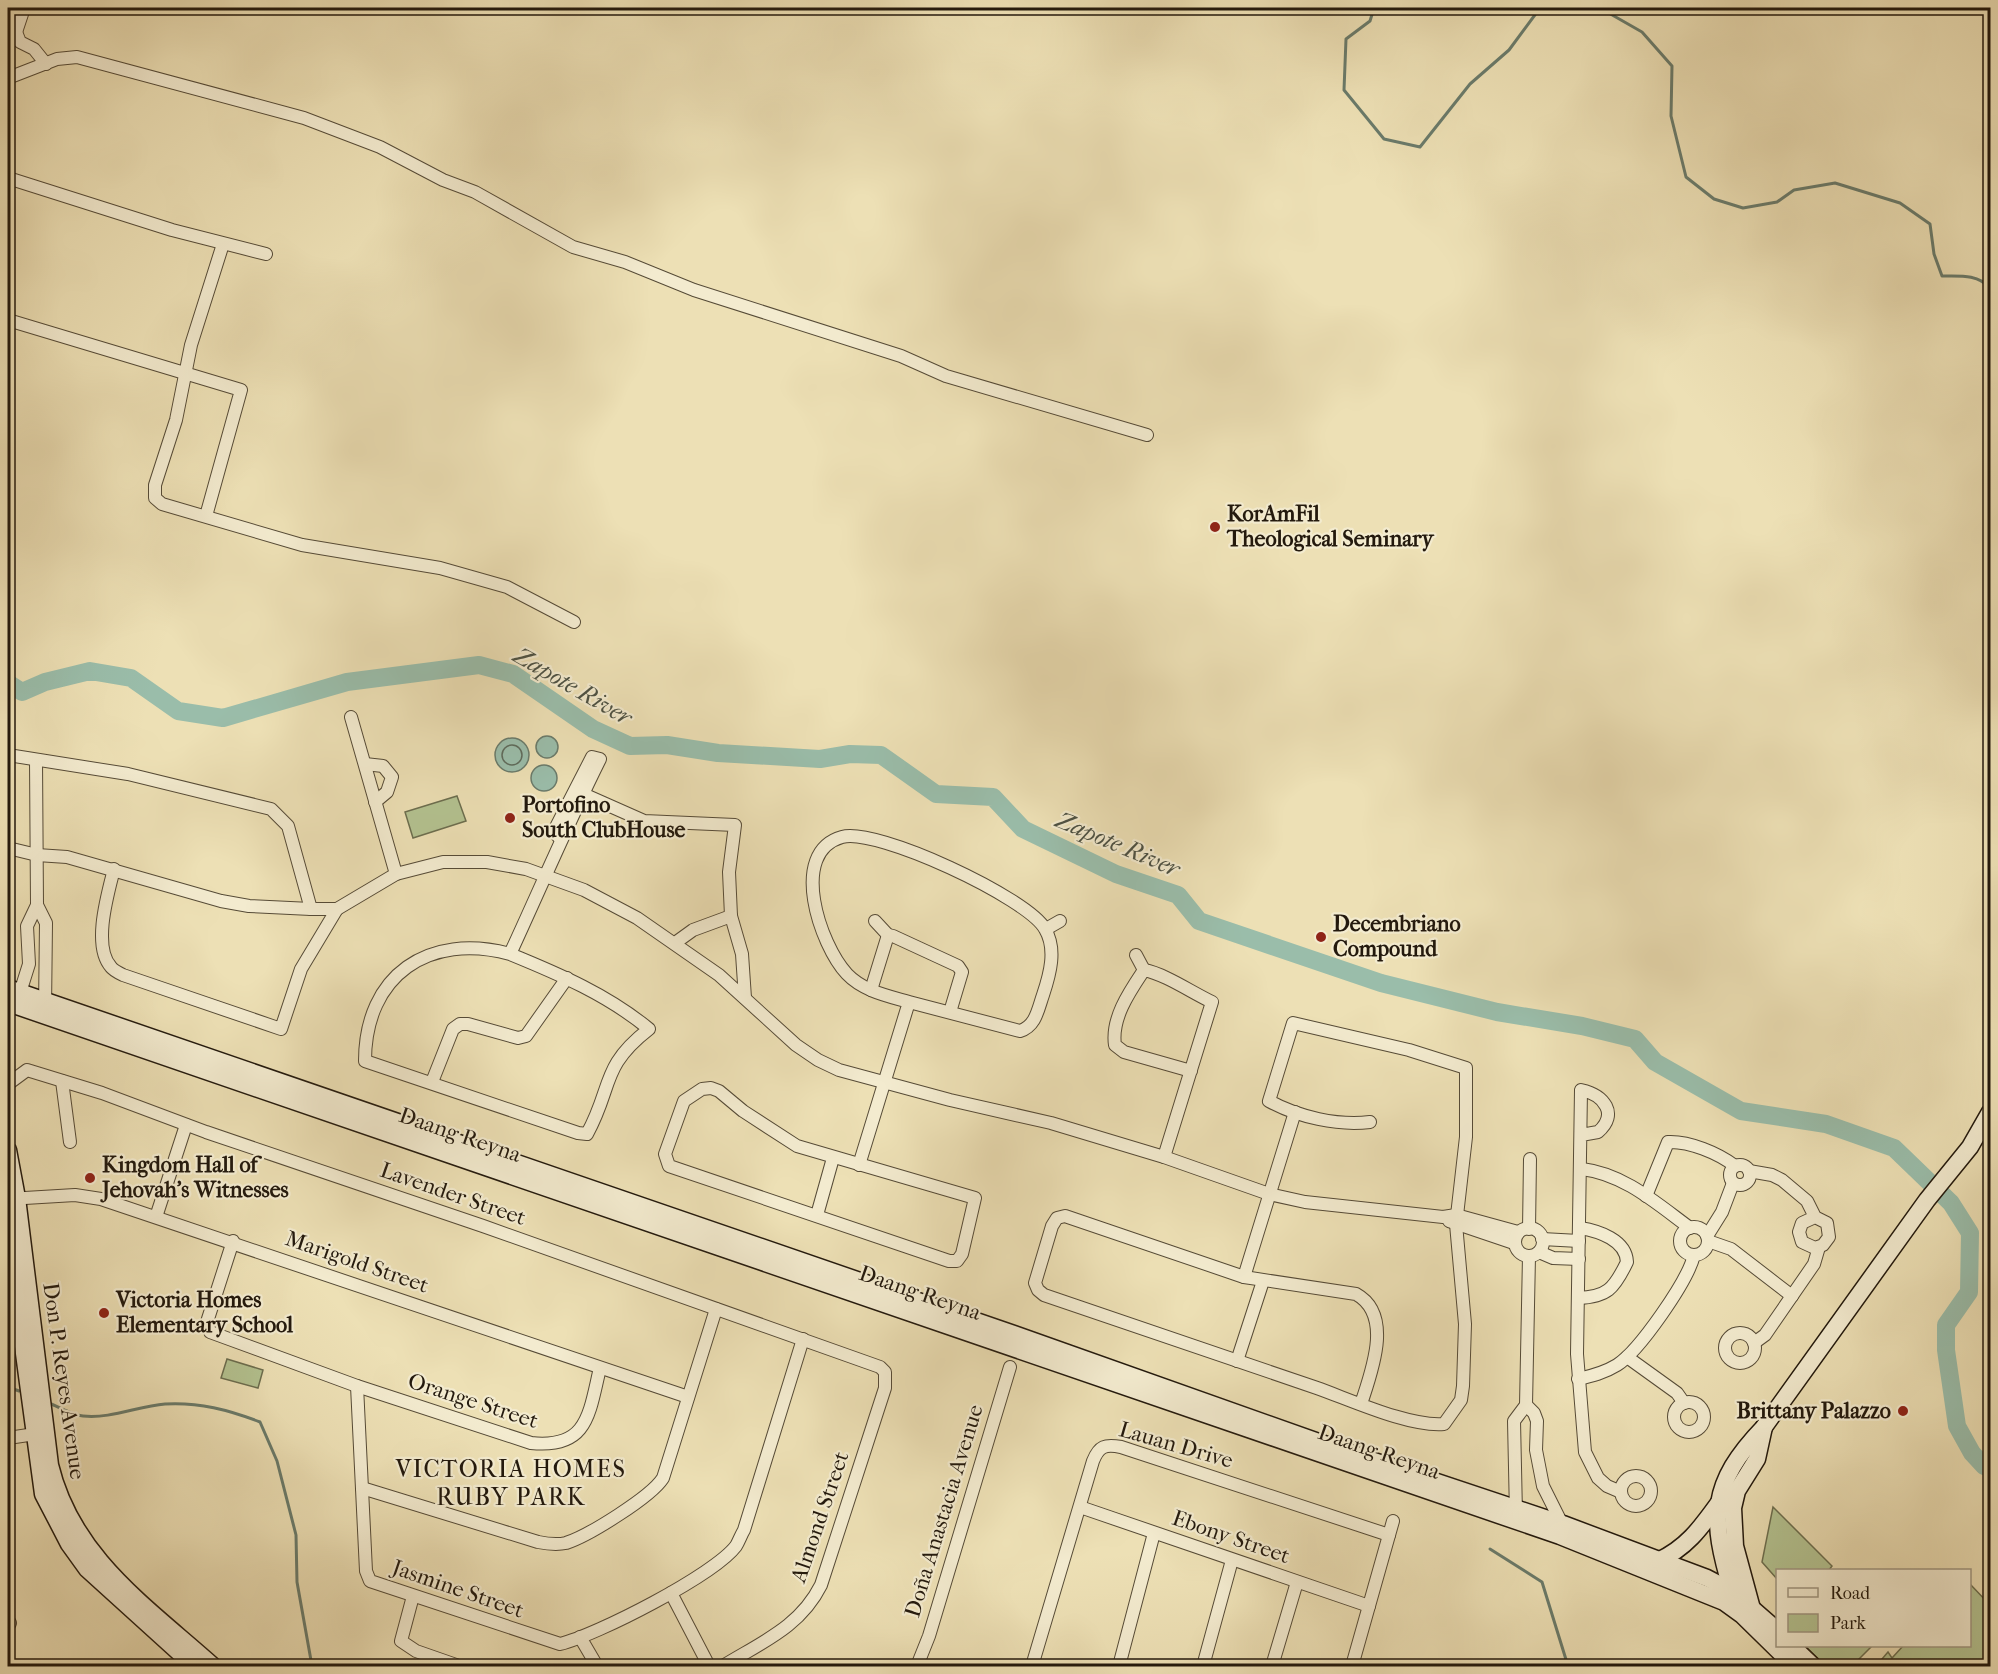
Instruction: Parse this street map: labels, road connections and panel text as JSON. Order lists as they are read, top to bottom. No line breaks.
{"streets":{"main road":["Daang Reyna","Don P. Reyes Avenue"],"street":["Lavender Street","Marigold Street","Orange Street","Lauan Drive","Doña Anastacia Avenue","Almond Street","Ebony Street","Jasmine Street"]},"crossings":[["Lavender Street","Almond Street"],["Lavender Street","Jasmine Street"],["Marigold Street","Don P. Reyes Avenue"],["Marigold Street","Orange Street"],["Orange Street","Jasmine Street"],["Lauan Drive","Ebony Street"]],"districts":["VICTORIA HOMES RUBY PARK"],"water":["Zapote River"],"places":["KorAmFil Theological Seminary","Portofino South ClubHouse","Decembriano Compound","Kingdom Hall of Jehovah's Witnesses","Victoria Homes Elementary School","Brittany Palazzo"],"legend":["Road","Park"]}
